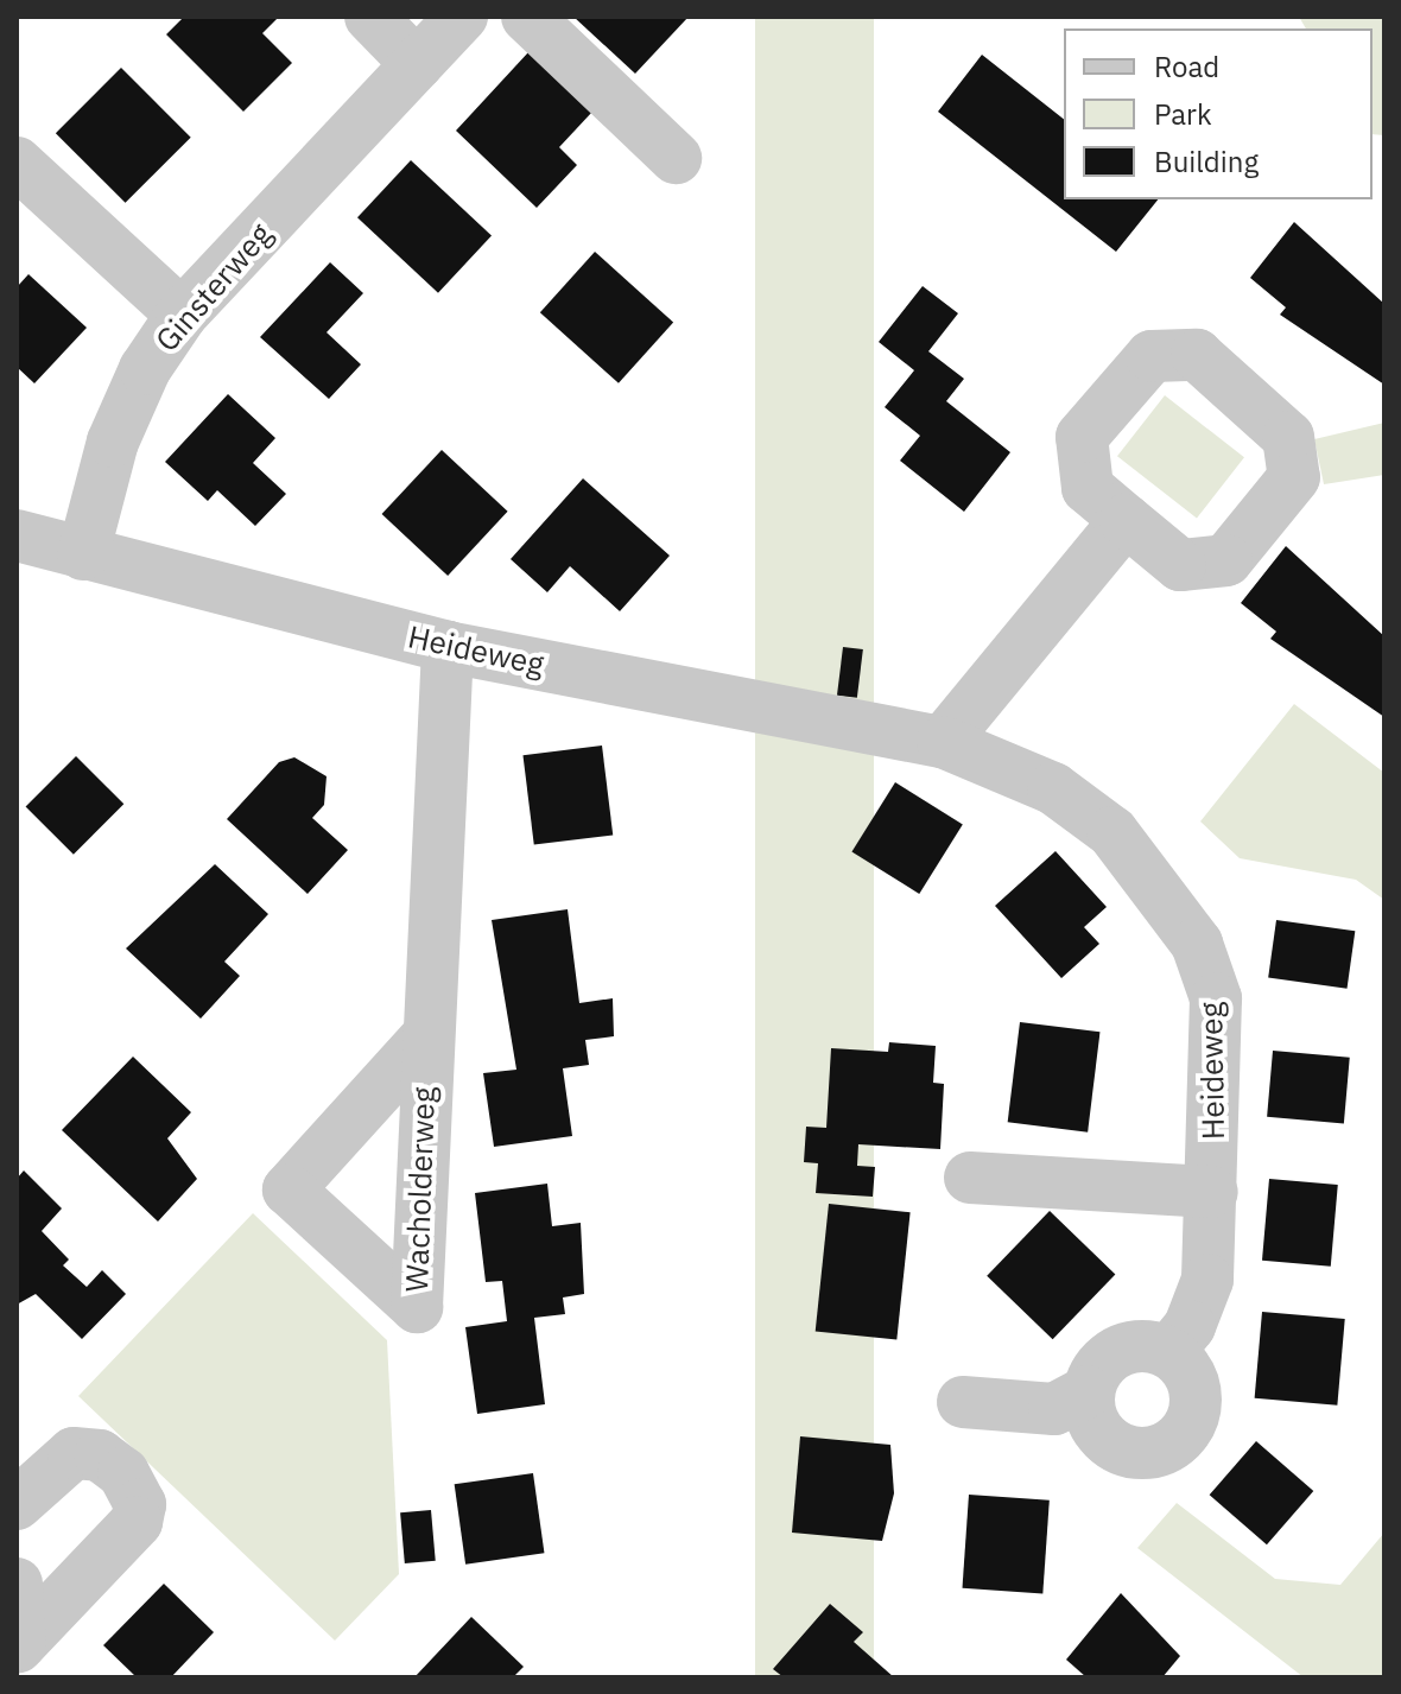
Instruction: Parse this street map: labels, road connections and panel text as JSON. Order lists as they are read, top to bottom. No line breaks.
{"streets":{"street":["Ginsterweg","Heideweg"]},"crossings":[["Ginsterweg","Heideweg"]],"legend":["Road","Park","Building"]}
